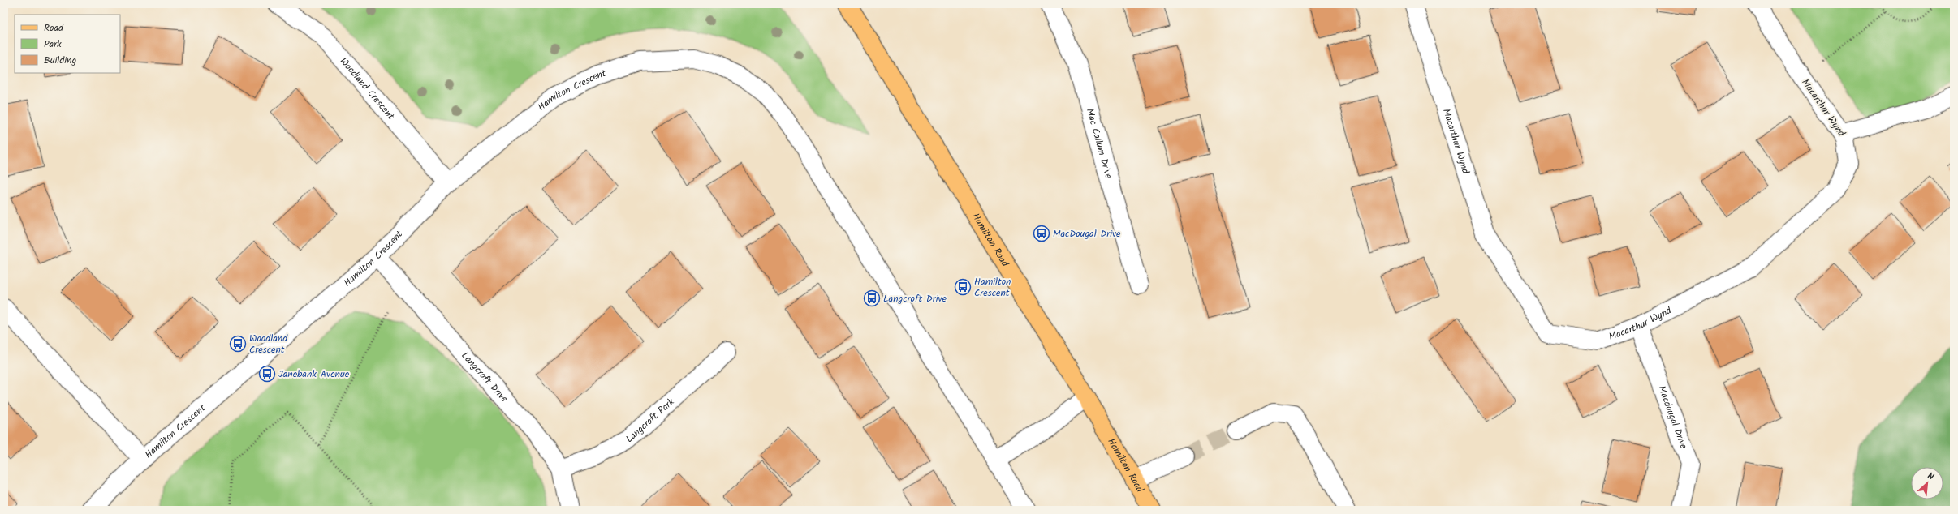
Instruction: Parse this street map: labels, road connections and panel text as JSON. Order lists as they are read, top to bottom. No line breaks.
{"streets":{"main road":["Hamilton Road"],"street":["Woodland Crescent","Hamilton Crescent","Macarthur Wynd","Mac Callum Drive","Langcroft Drive","Macdougal Drive","Langcroft Park"]},"crossings":[["Woodland Crescent","Hamilton Crescent"],["Hamilton Crescent","Langcroft Drive"],["Macarthur Wynd","Macdougal Drive"],["Langcroft Drive","Langcroft Park"]],"places":{"bus stop":["MacDougal Drive","Hamilton Crescent","Langcroft Drive","Woodland Crescent","Janebank Avenue"]},"legend":["Road","Park","Building"],"north":"top right"}
